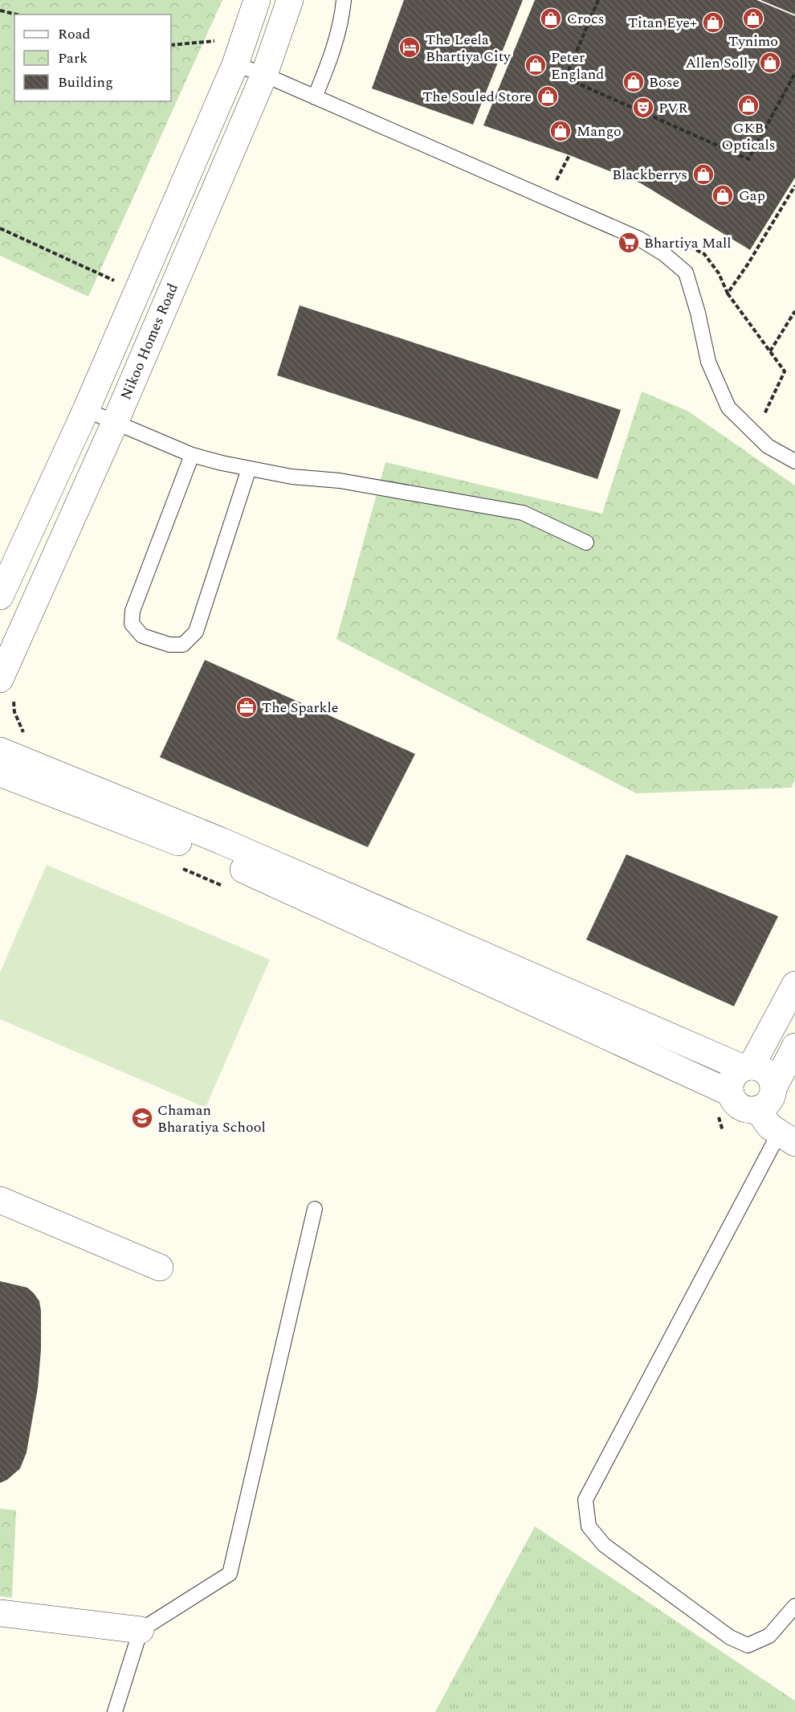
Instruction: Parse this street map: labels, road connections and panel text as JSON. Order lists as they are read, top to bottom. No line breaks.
{"streets":{"street":["Nikoo Homes Road"]},"places":{"shop":["Crocs","Tynimo","Titan Eye+","Allen Solly","Peter England","Bose","The Souled Store","GKB Opticals","Mango","Blackberrys","Gap"],"hotel":["The Leela Bhartiya City"],"theatre":["PVR"],"supermarket":["Bhartiya Mall"],"office":["The Sparkle"],"school or university":["Chaman Bharatiya School"]},"legend":["Road","Park","Building"]}
